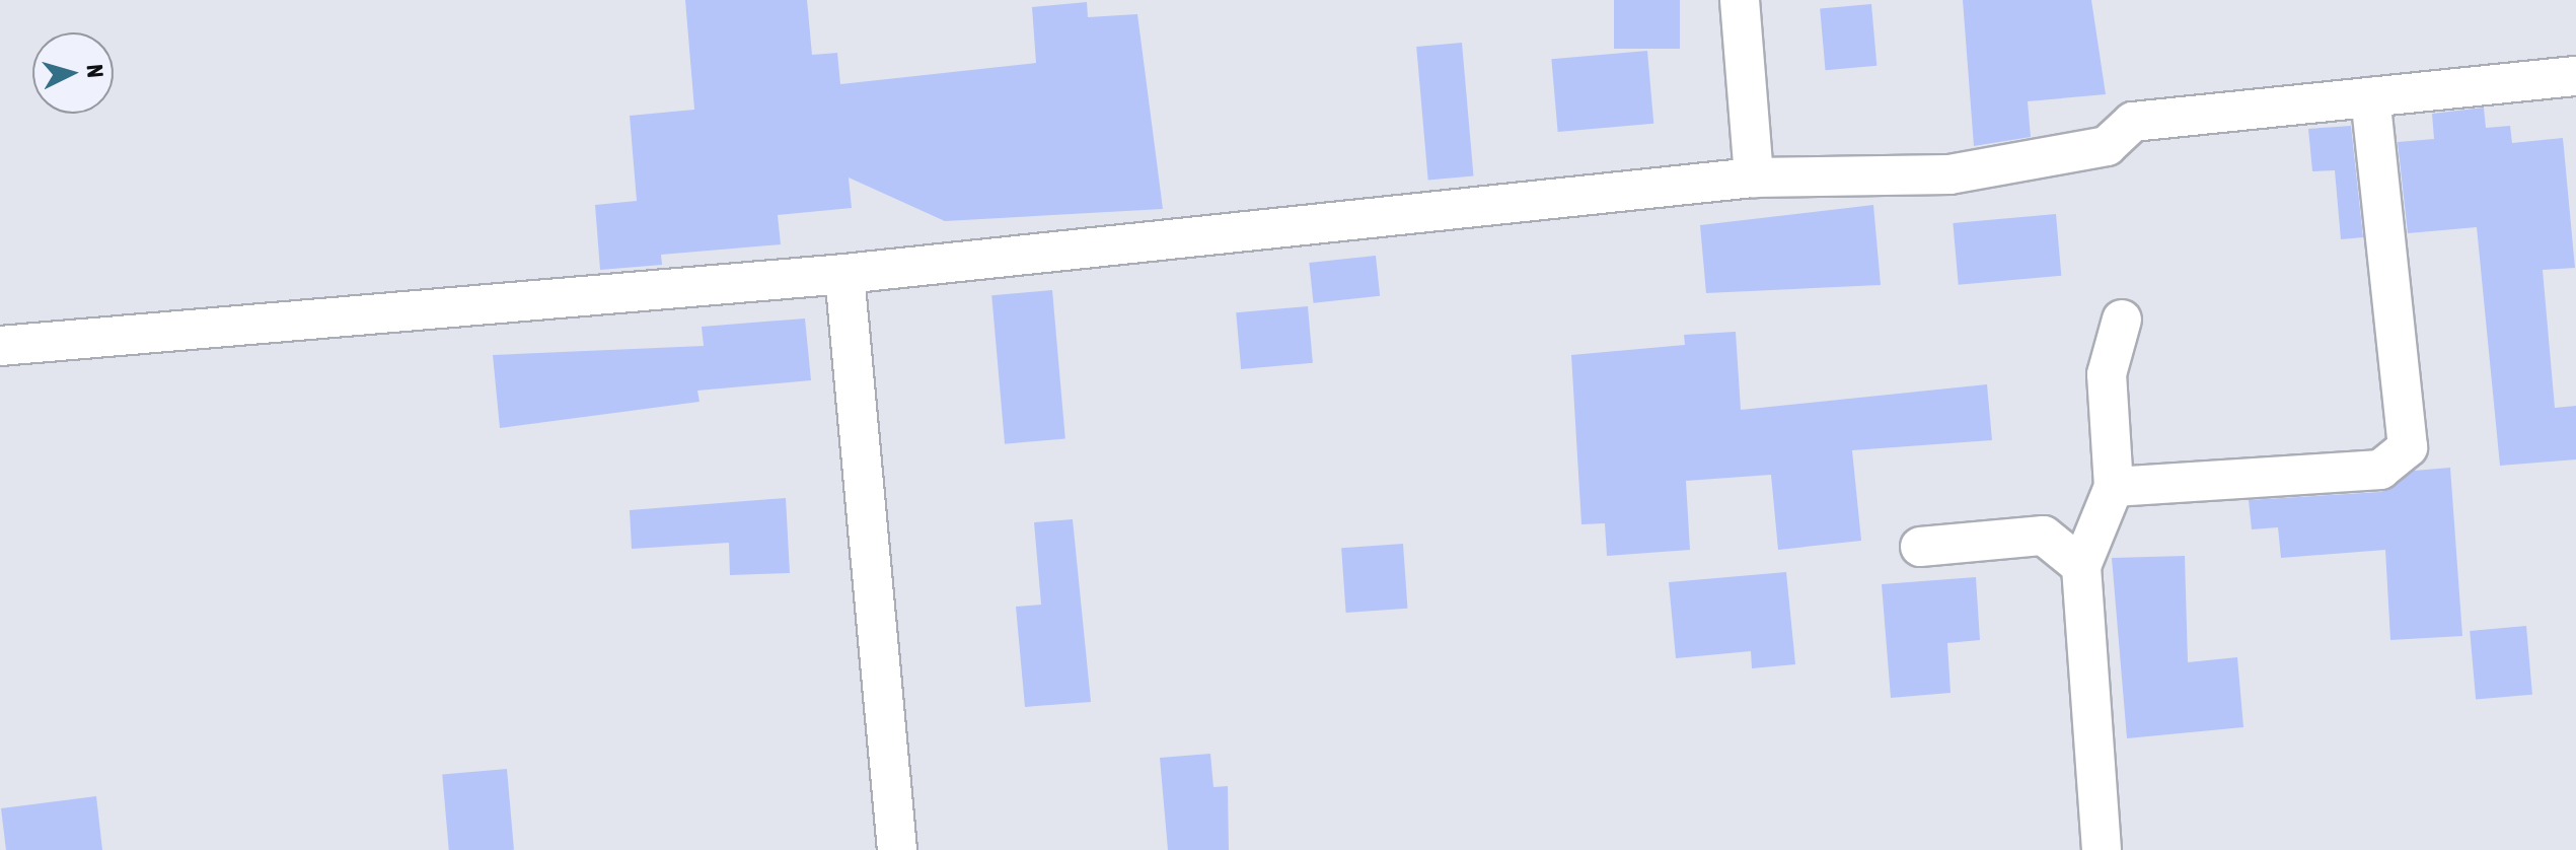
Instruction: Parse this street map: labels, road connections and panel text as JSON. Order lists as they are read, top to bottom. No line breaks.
{"north":"right"}
